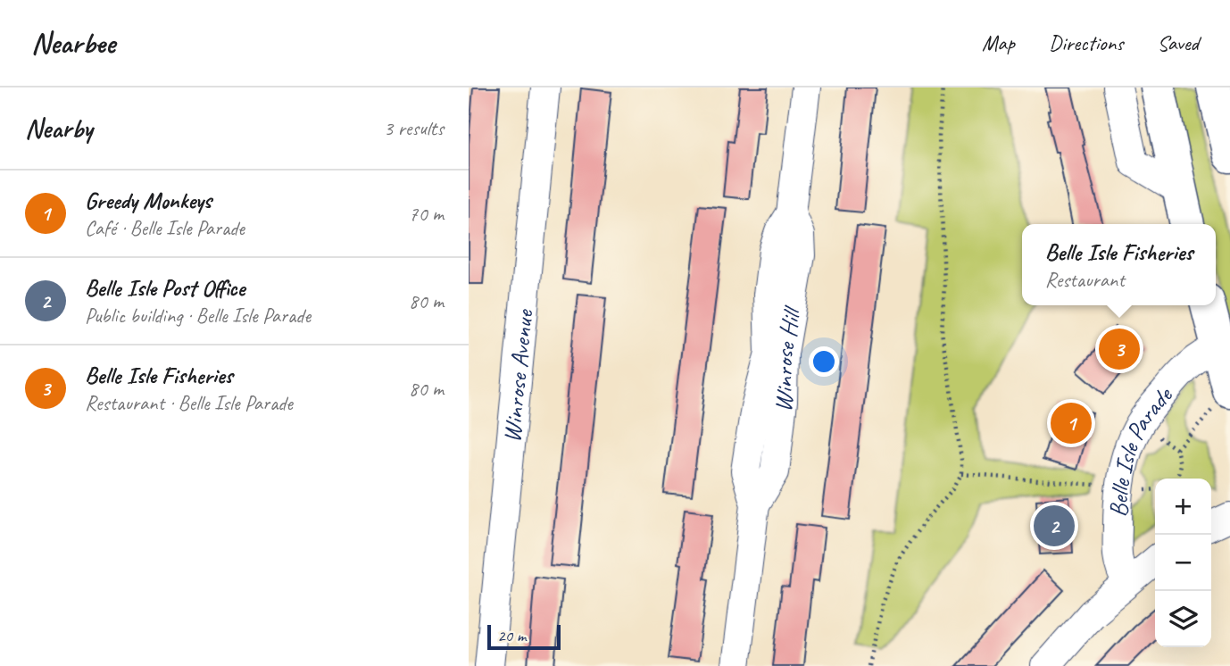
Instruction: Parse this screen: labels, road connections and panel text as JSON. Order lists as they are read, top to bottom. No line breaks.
{"streets":{"street":["Winrose Hill","Winrose Avenue","Belle Isle Parade"]},"scale_bar":"20 m","page":{"header":"Nearbee","nav":["Map","Directions","Saved"],"heading":["Nearby","3 results"],"list":[{"mark":"1","name":"Greedy Monkeys","note":"Café · Belle Isle Parade","value":"70 m"},{"mark":"2","name":"Belle Isle Post Office","note":"Public building · Belle Isle Parade","value":"80 m"},{"mark":"3","name":"Belle Isle Fisheries","note":"Restaurant · Belle Isle Parade","value":"80 m"}],"popup":["Belle Isle Fisheries","Restaurant"],"pins":["3","1","2"],"map_buttons":["+","−"],"scale":"20 m"}}
